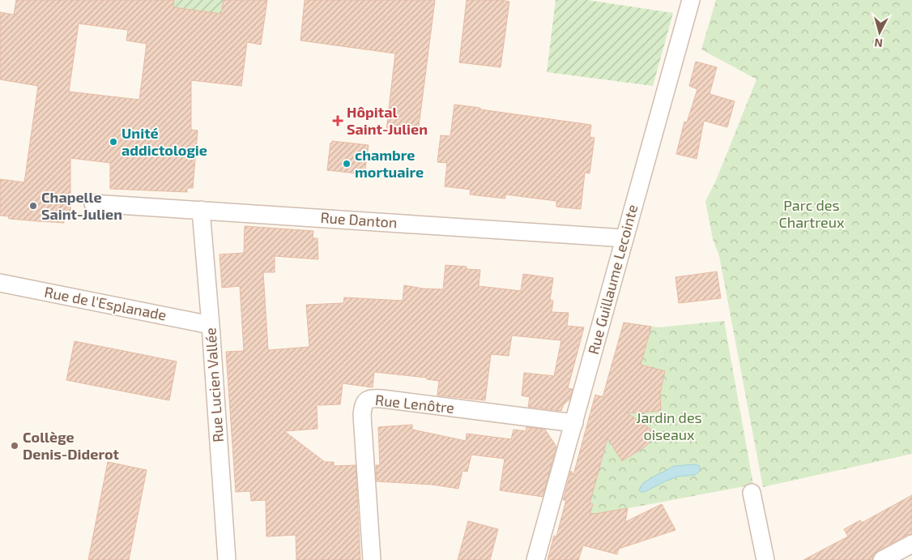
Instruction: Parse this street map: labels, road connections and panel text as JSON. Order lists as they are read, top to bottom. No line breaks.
{"streets":{"street":["Rue Danton","Rue Guillaume Lecointe","Rue de l'Esplanade","Rue Lucien Vallée","Rue Lenôtre"]},"crossings":[["Rue Danton","Rue Guillaume Lecointe"],["Rue Danton","Rue Lucien Vallée"],["Rue Guillaume Lecointe","Rue Lenôtre"],["Rue de l'Esplanade","Rue Lucien Vallée"]],"parks":["Parc des Chartreux","Jardin des oiseaux"],"places":{"health":["Hôpital Saint-Julien"],"other":["Unité addictologie","chambre mortuaire","Chapelle Saint-Julien","Collège Denis-Diderot"]},"north":"bottom"}
